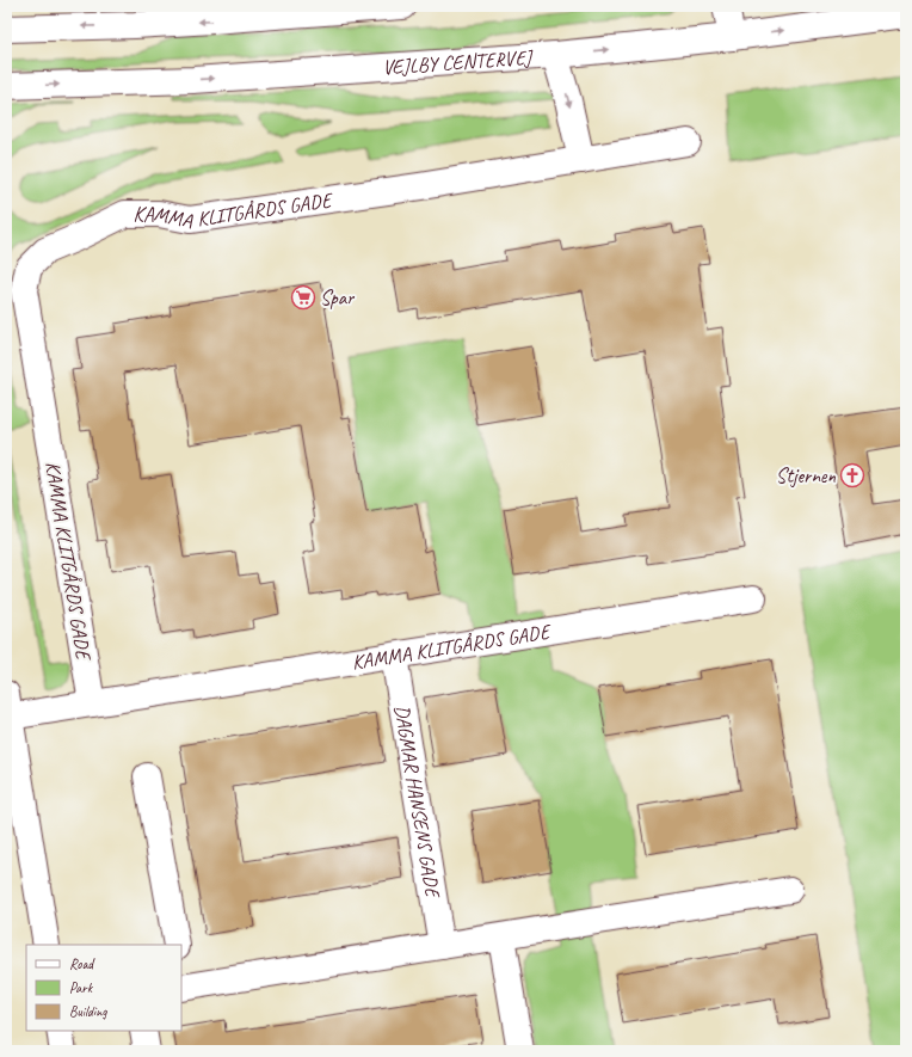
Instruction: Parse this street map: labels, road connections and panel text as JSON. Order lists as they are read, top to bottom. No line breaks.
{"streets":{"street":["VEJLBY CENTERVEJ","KAMMA KLITGÅRDS GADE","DAGMAR HANSENS GADE"]},"crossings":[["KAMMA KLITGÅRDS GADE","DAGMAR HANSENS GADE"]],"places":{"supermarket":["Spar"],"church":["Stjernen"]},"legend":["Road","Park","Building"]}
